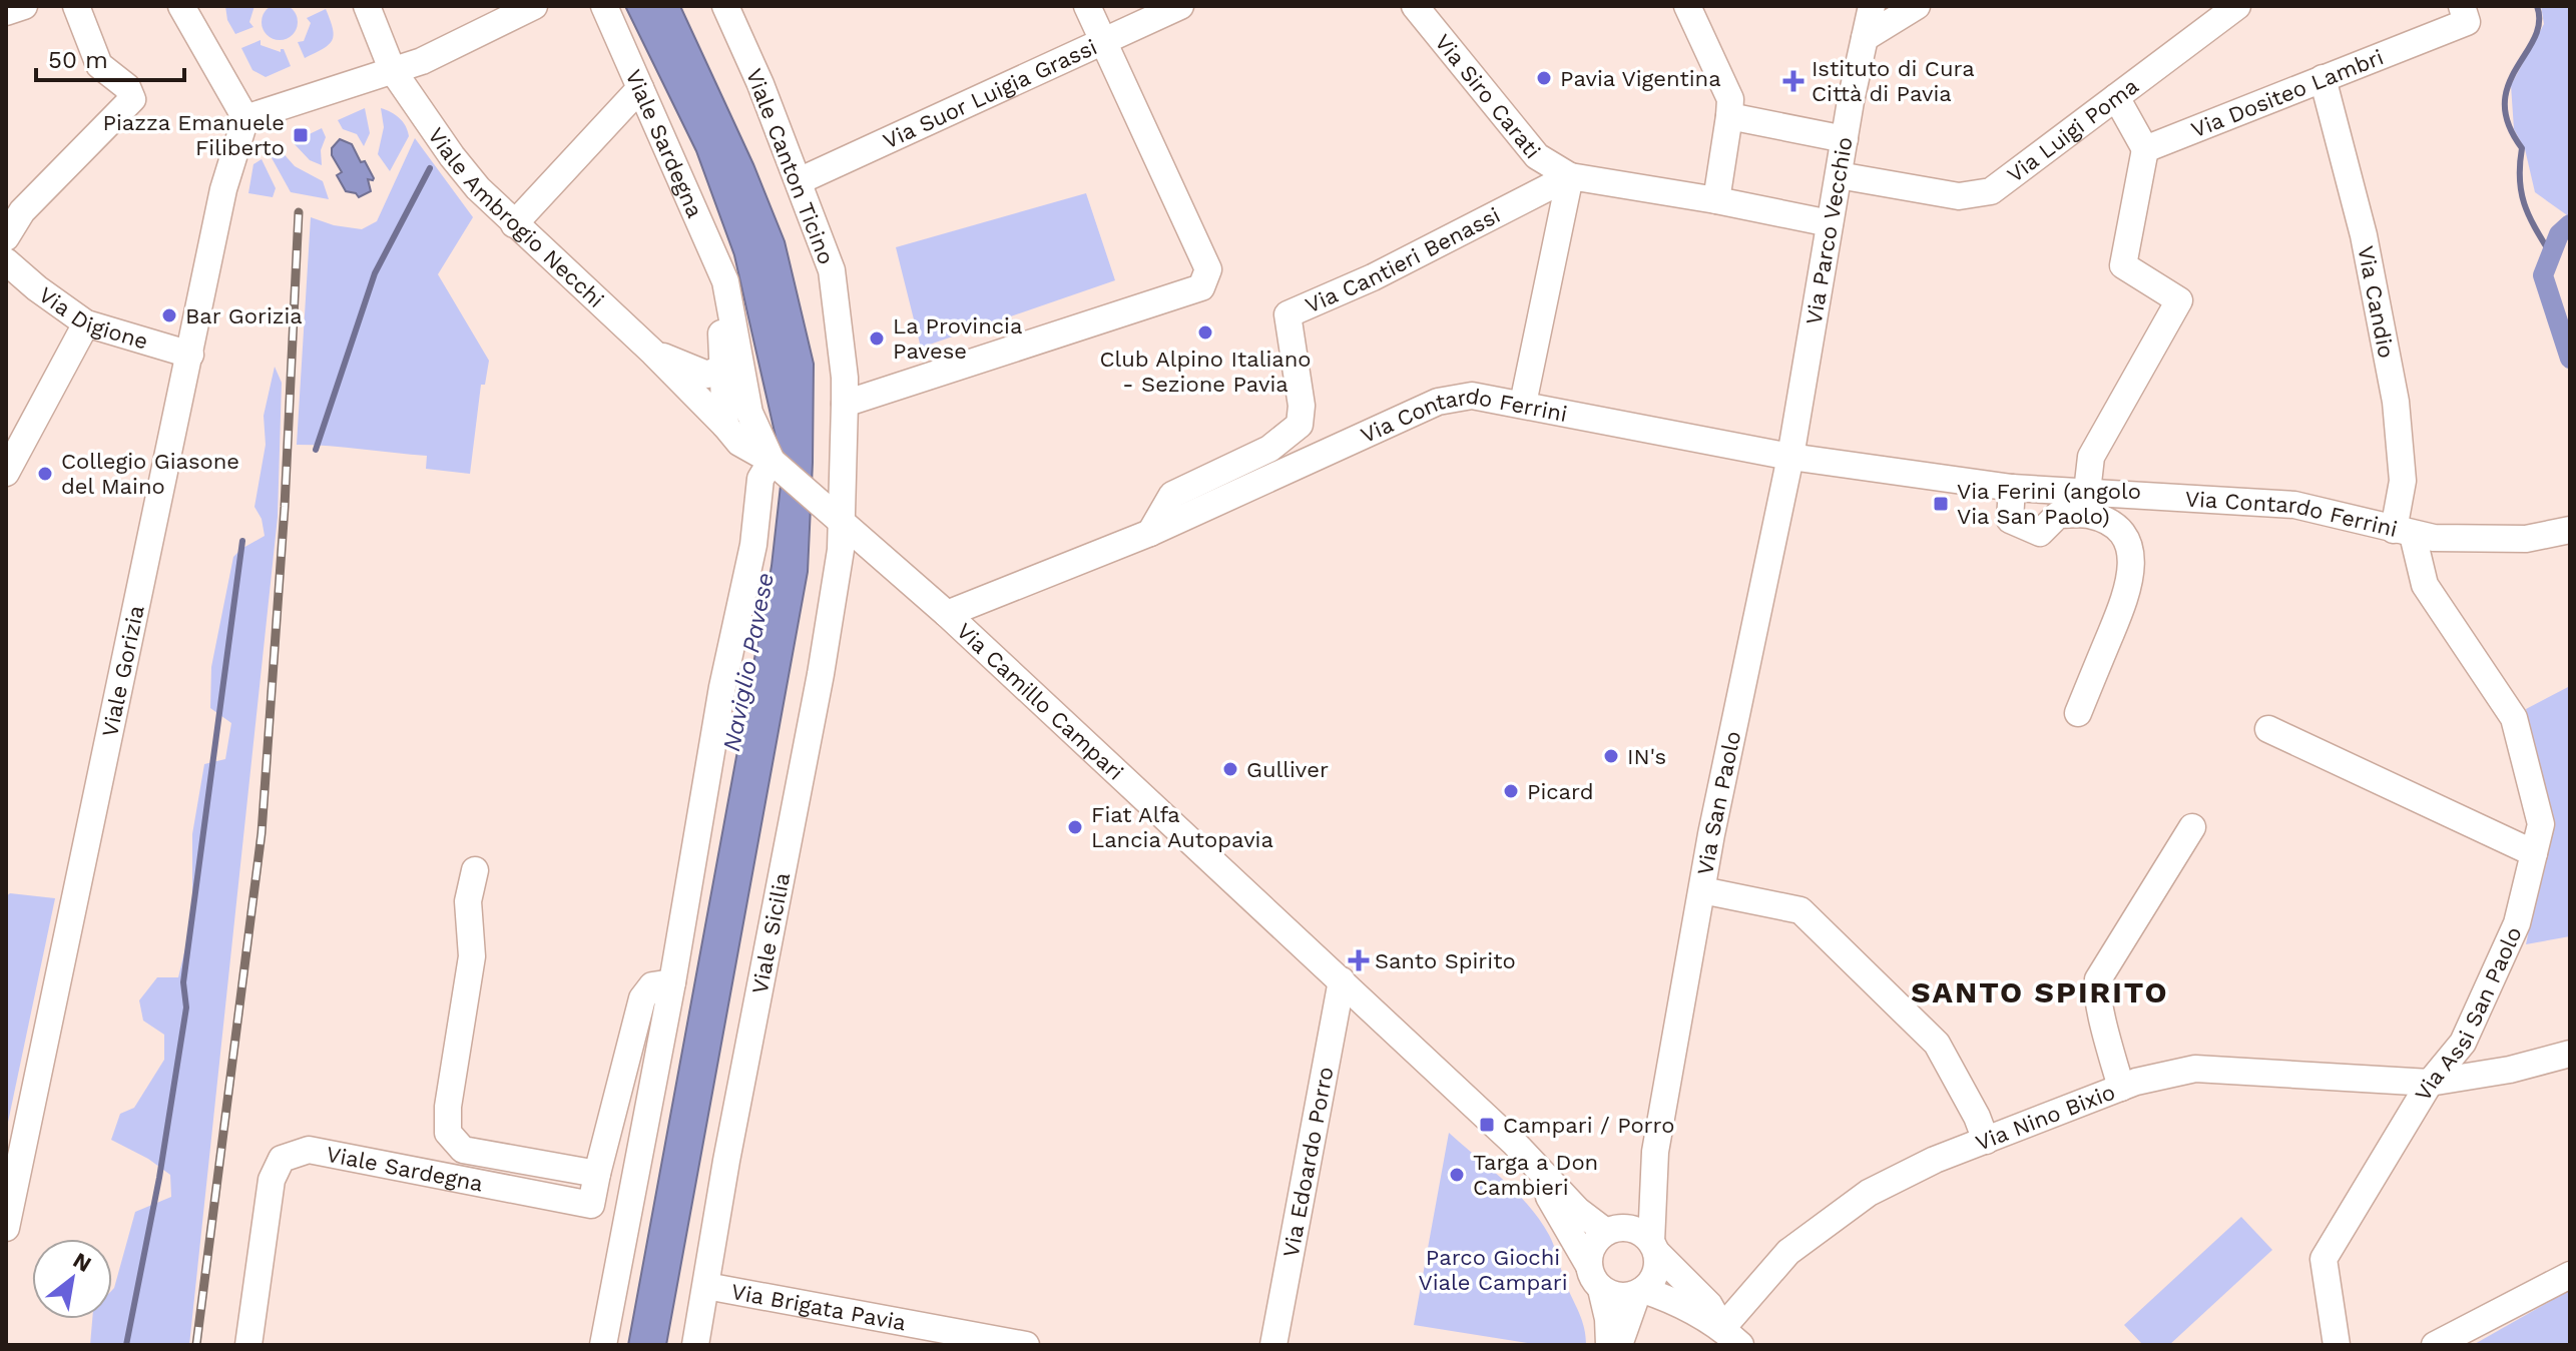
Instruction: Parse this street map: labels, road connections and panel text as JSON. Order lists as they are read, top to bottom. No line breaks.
{"streets":{"street":["Via Suor Luigia Grassi","Via Dositeo Lambri","Via Siro Carati","Via Luigi Poma","Viale Sardegna","Viale Canton Ticino","Viale Ambrogio Necchi","Via Parco Vecchio","Via Cantieri Benassi","Via Candio","Via Digione","Via Contardo Ferrini","Viale Gorizia","Via Camillo Campari","Via San Paolo","Viale Sicilia","Via Assi San Paolo","Via Nino Bixio","Via Edoardo Porro","Via Brigata Pavia"]},"crossings":[["Via Suor Luigia Grassi","Viale Canton Ticino"],["Via Dositeo Lambri","Via Candio"],["Via Siro Carati","Via Cantieri Benassi"],["Via Luigi Poma","Via Parco Vecchio"],["Viale Sardegna","Viale Ambrogio Necchi"],["Viale Sardegna","Via Camillo Campari"],["Viale Canton Ticino","Via Camillo Campari"],["Viale Canton Ticino","Viale Sicilia"],["Via Parco Vecchio","Via Contardo Ferrini"],["Via Parco Vecchio","Via San Paolo"],["Via Cantieri Benassi","Via Contardo Ferrini"],["Via Candio","Via Contardo Ferrini"],["Via Candio","Via Assi San Paolo"],["Via Digione","Viale Gorizia"],["Via Contardo Ferrini","Via Camillo Campari"],["Via Contardo Ferrini","Via San Paolo"],["Via Contardo Ferrini","Via Assi San Paolo"],["Via Camillo Campari","Via San Paolo"],["Via Camillo Campari","Viale Sicilia"],["Via Camillo Campari","Via Edoardo Porro"],["Viale Sicilia","Via Brigata Pavia"],["Via Assi San Paolo","Via Nino Bixio"]],"districts":["SANTO SPIRITO"],"water":["Naviglio Pavese"],"parks":["Parco Giochi Viale Campari"],"places":{"other":["Pavia Vigentina","Bar Gorizia","Club Alpino Italiano - Sezione Pavia","La Provincia Pavese","Collegio Giasone del Maino","IN's","Gulliver","Picard","Fiat Alfa Lancia Autopavia","Targa a Don Cambieri"],"health":["Istituto di Cura Città di Pavia","Santo Spirito"],"transit":["Piazza Emanuele Filiberto","Via Ferini (angolo Via San Paolo)","Campari / Porro"]},"scale_bar":"50 m","north":"top right"}
